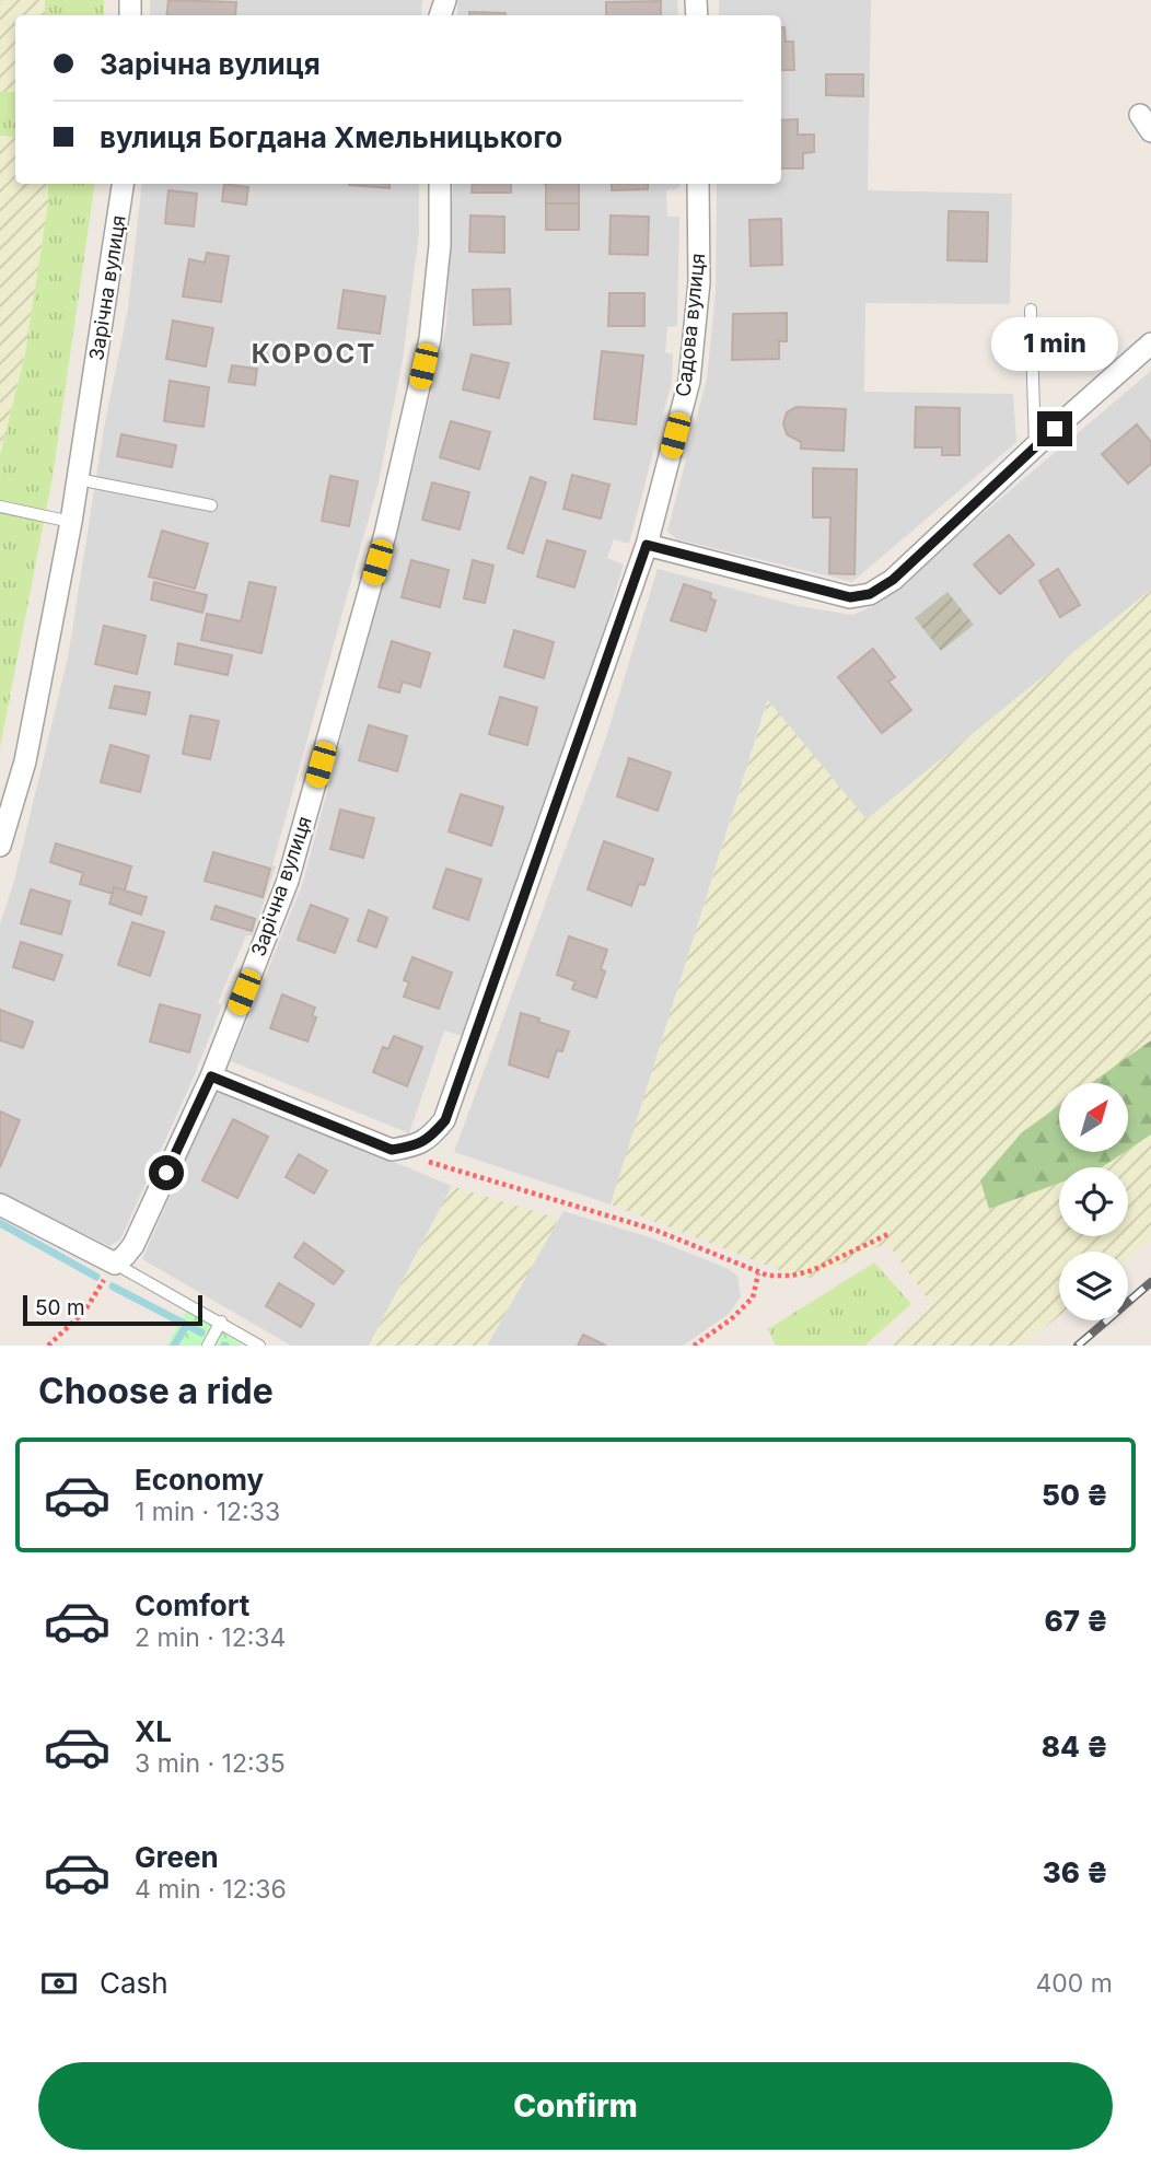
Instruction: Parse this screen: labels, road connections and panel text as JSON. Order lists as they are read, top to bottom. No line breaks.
{"streets":{"street":["Зарічна вулиця","Садова вулиця"]},"districts":["КОРОСТ"],"scale_bar":"50 m","north":"top right","page":{"banner":["Зарічна вулиця","вулиця Богдана Хмельницького"],"bubble":"1 min","scale":"50 m","heading":"Choose a ride","list":[{"name":"Economy","note":"1 min · 12:33","value":"50 ₴"},{"name":"Comfort","note":"2 min · 12:34","value":"67 ₴"},{"name":"XL","note":"3 min · 12:35","value":"84 ₴"},{"name":"Green","note":"4 min · 12:36","value":"36 ₴"}],"pay":["Cash","400 m"],"buttons":"Confirm"}}
